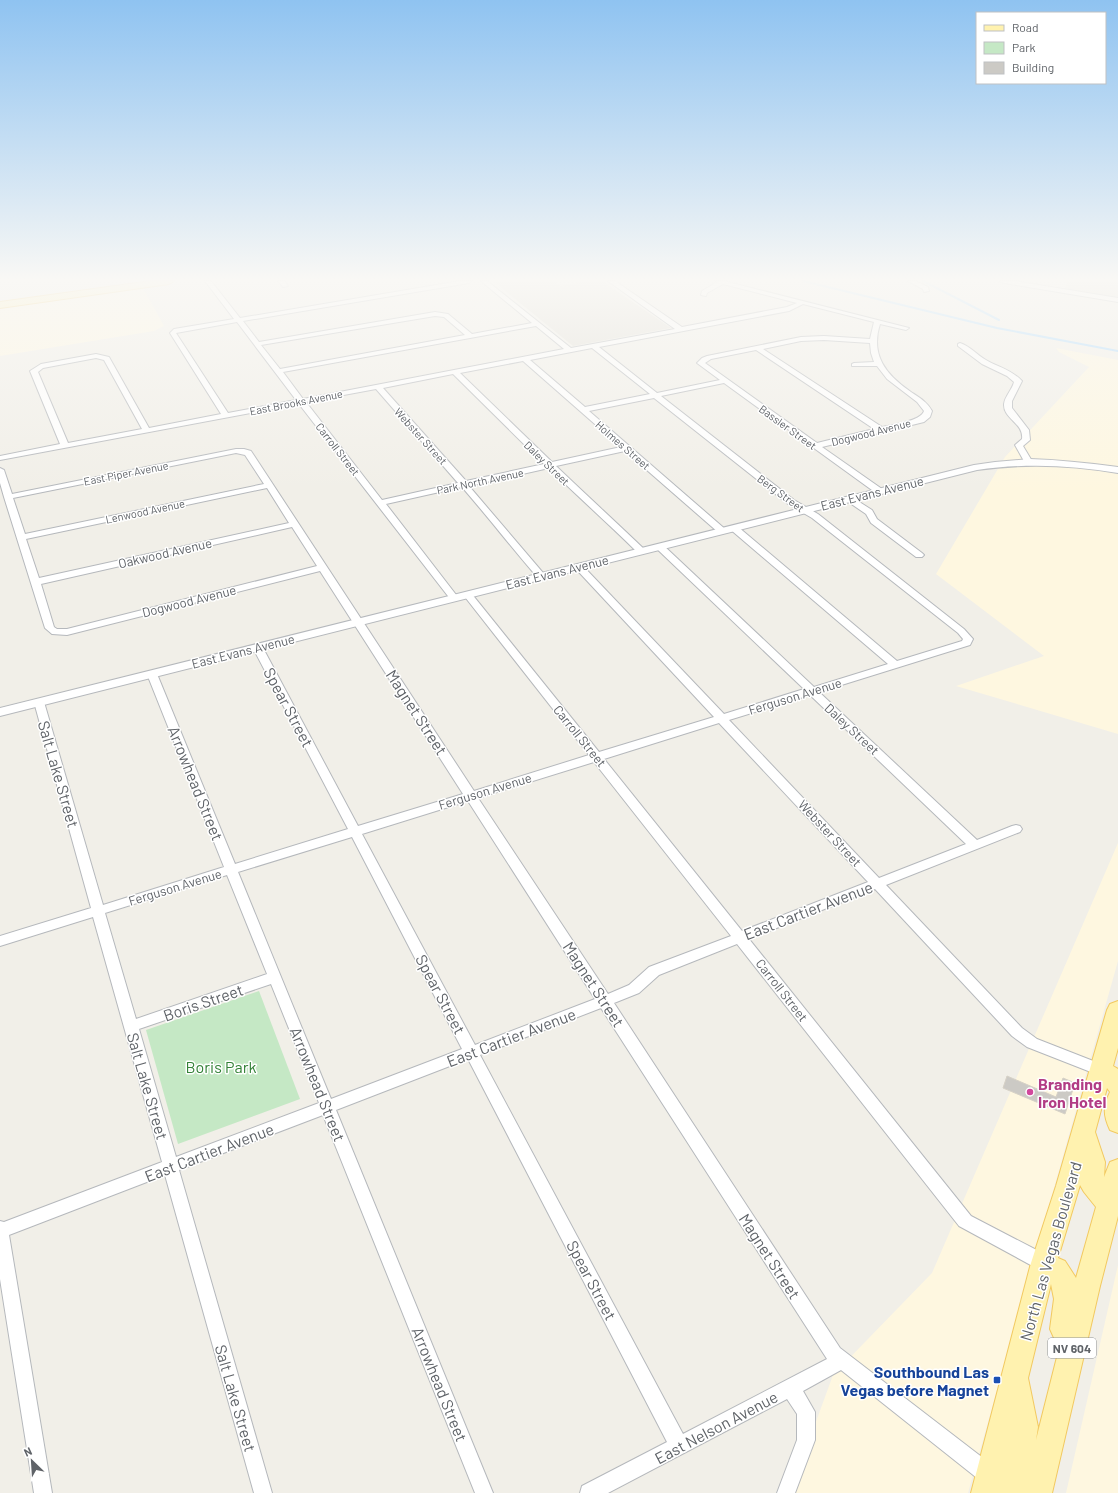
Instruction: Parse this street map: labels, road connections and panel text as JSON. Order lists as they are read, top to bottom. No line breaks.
{"streets":{"main road":["North Las Vegas Boulevard","NV 604"],"street":["East Brooks Avenue","Bassler Street","Dogwood Avenue","Webster Street","Holmes Street","Carroll Street","Daley Street","East Piper Avenue","Park North Avenue","Berg Street","East Evans Avenue","Lenwood Avenue","Oakwood Avenue","Ferguson Avenue","Spear Street","Magnet Street","Salt Lake Street","Arrowhead Street","East Cartier Avenue","Boris Street","East Nelson Avenue"]},"crossings":[["East Brooks Avenue","Webster Street"],["East Brooks Avenue","Holmes Street"],["East Brooks Avenue","Carroll Street"],["East Brooks Avenue","Daley Street"],["Bassler Street","Dogwood Avenue"],["Bassler Street","East Evans Avenue"],["Dogwood Avenue","Oakwood Avenue"],["Dogwood Avenue","Magnet Street"],["Webster Street","Park North Avenue"],["Webster Street","East Evans Avenue"],["Webster Street","Ferguson Avenue"],["Webster Street","East Cartier Avenue"],["Webster Street","North Las Vegas Boulevard"],["Holmes Street","Park North Avenue"],["Holmes Street","East Evans Avenue"],["Carroll Street","Park North Avenue"],["Carroll Street","East Evans Avenue"],["Carroll Street","Ferguson Avenue"],["Carroll Street","East Cartier Avenue"],["Carroll Street","North Las Vegas Boulevard"],["Daley Street","Park North Avenue"],["Daley Street","East Evans Avenue"],["Daley Street","Ferguson Avenue"],["Daley Street","East Cartier Avenue"],["East Piper Avenue","Magnet Street"],["Berg Street","East Evans Avenue"],["Berg Street","Ferguson Avenue"],["East Evans Avenue","Spear Street"],["East Evans Avenue","Magnet Street"],["East Evans Avenue","Salt Lake Street"],["East Evans Avenue","Arrowhead Street"],["Lenwood Avenue","Magnet Street"],["Oakwood Avenue","Magnet Street"],["Ferguson Avenue","Spear Street"],["Ferguson Avenue","Magnet Street"],["Ferguson Avenue","Salt Lake Street"],["Ferguson Avenue","Arrowhead Street"],["Spear Street","East Cartier Avenue"],["Spear Street","East Nelson Avenue"],["Magnet Street","East Cartier Avenue"],["Magnet Street","North Las Vegas Boulevard"],["Magnet Street","East Nelson Avenue"],["Salt Lake Street","East Cartier Avenue"],["Salt Lake Street","Boris Street"],["Arrowhead Street","East Cartier Avenue"],["Arrowhead Street","Boris Street"]],"parks":["Boris Park"],"places":{"other":["Branding Iron Hotel"],"transit":["Southbound Las Vegas before Magnet"]},"legend":["Road","Park","Building"],"north":"top left"}
